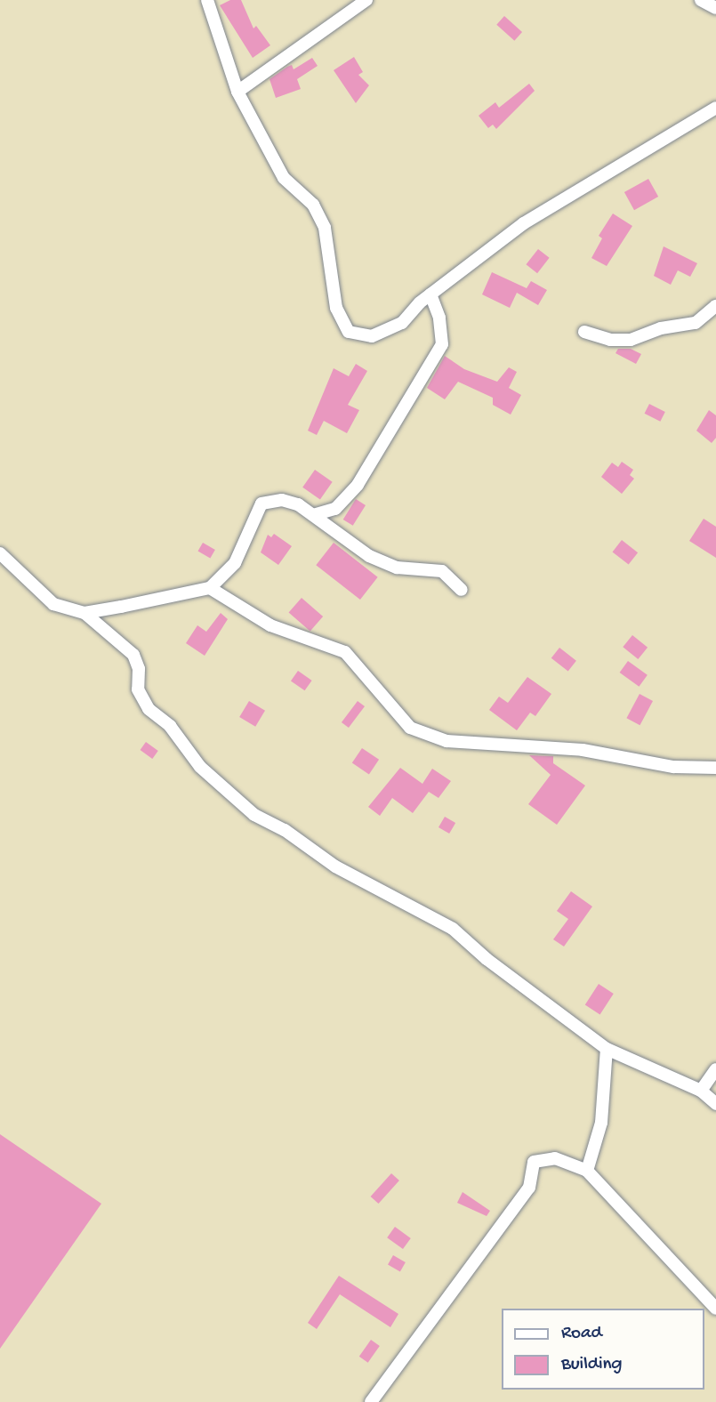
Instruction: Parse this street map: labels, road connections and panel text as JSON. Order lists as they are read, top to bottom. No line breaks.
{"legend":["Road","Building"]}
